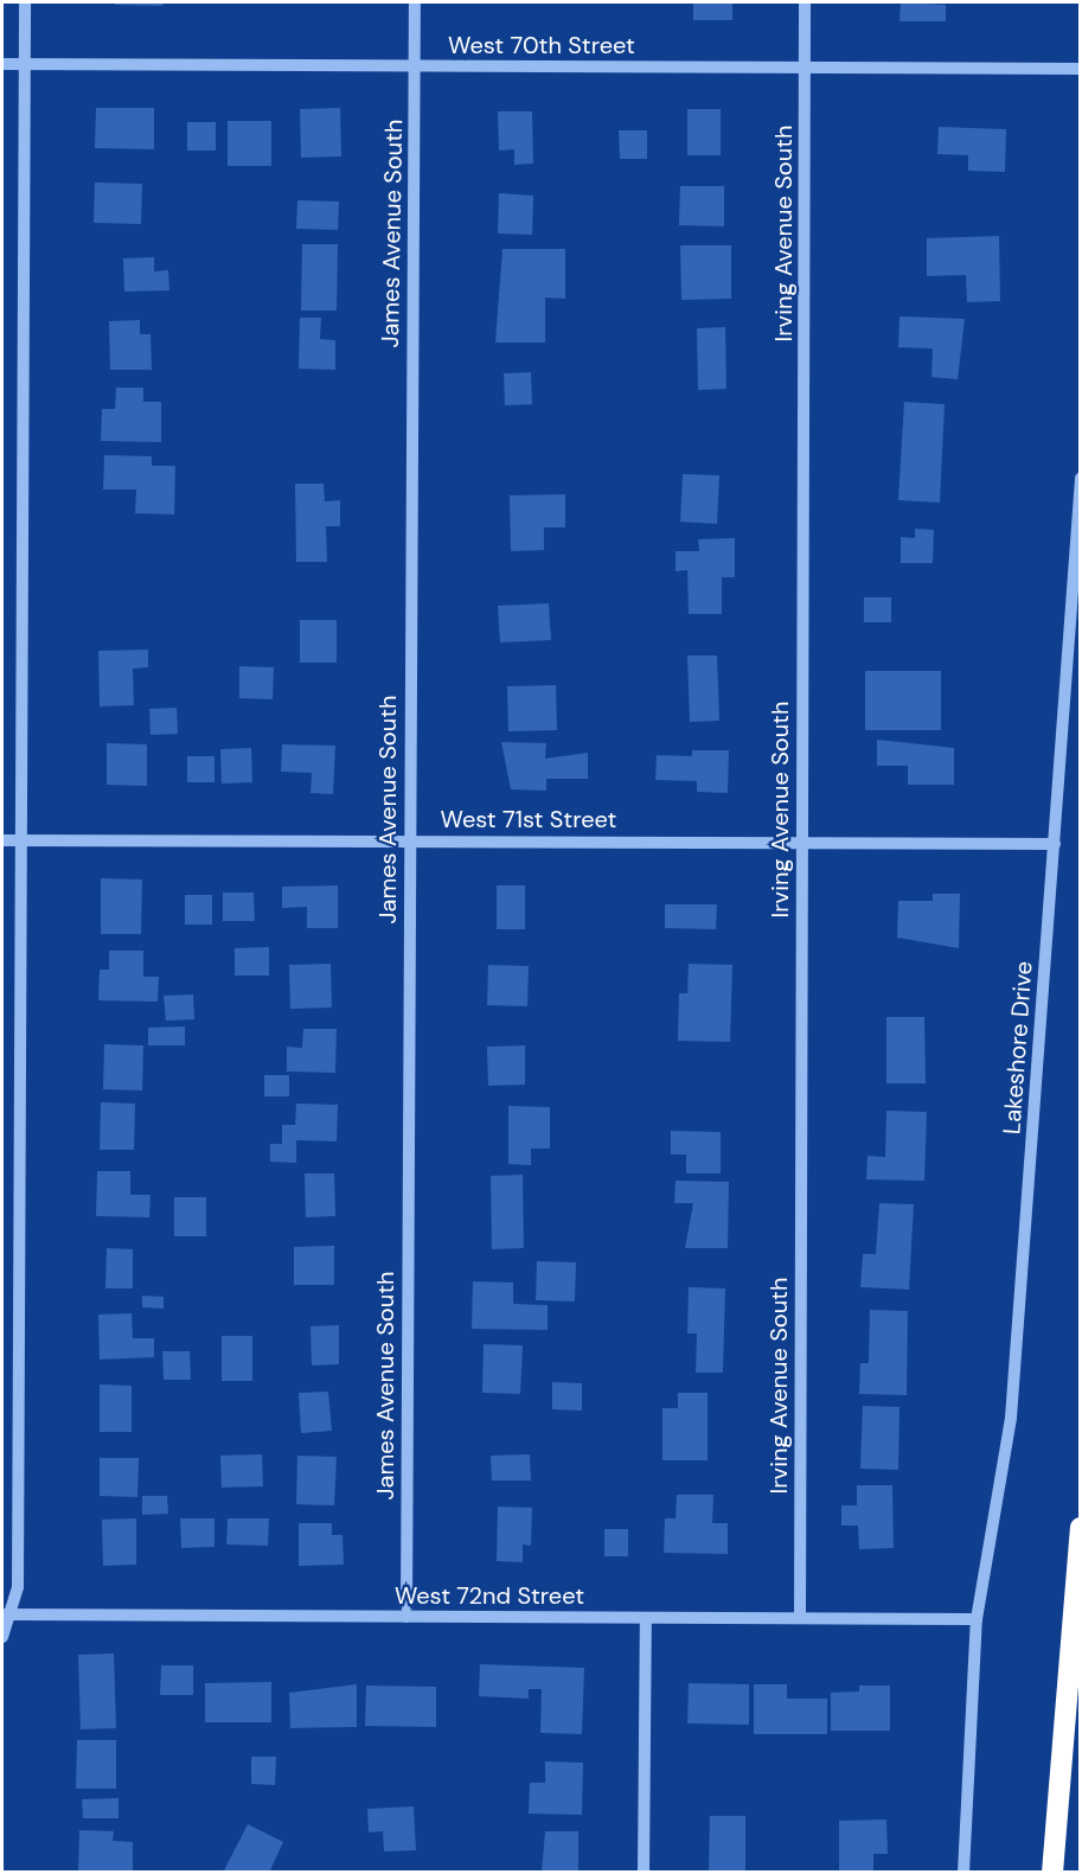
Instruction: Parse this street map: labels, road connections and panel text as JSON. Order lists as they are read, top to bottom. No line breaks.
{"streets":{"street":["West 70th Street","James Avenue South","Irving Avenue South","West 71st Street","Lakeshore Drive","West 72nd Street"]},"crossings":[["West 70th Street","James Avenue South"],["West 70th Street","Irving Avenue South"],["James Avenue South","West 71st Street"],["James Avenue South","West 72nd Street"],["Irving Avenue South","West 71st Street"],["Irving Avenue South","West 72nd Street"],["West 71st Street","Lakeshore Drive"],["Lakeshore Drive","West 72nd Street"]]}
